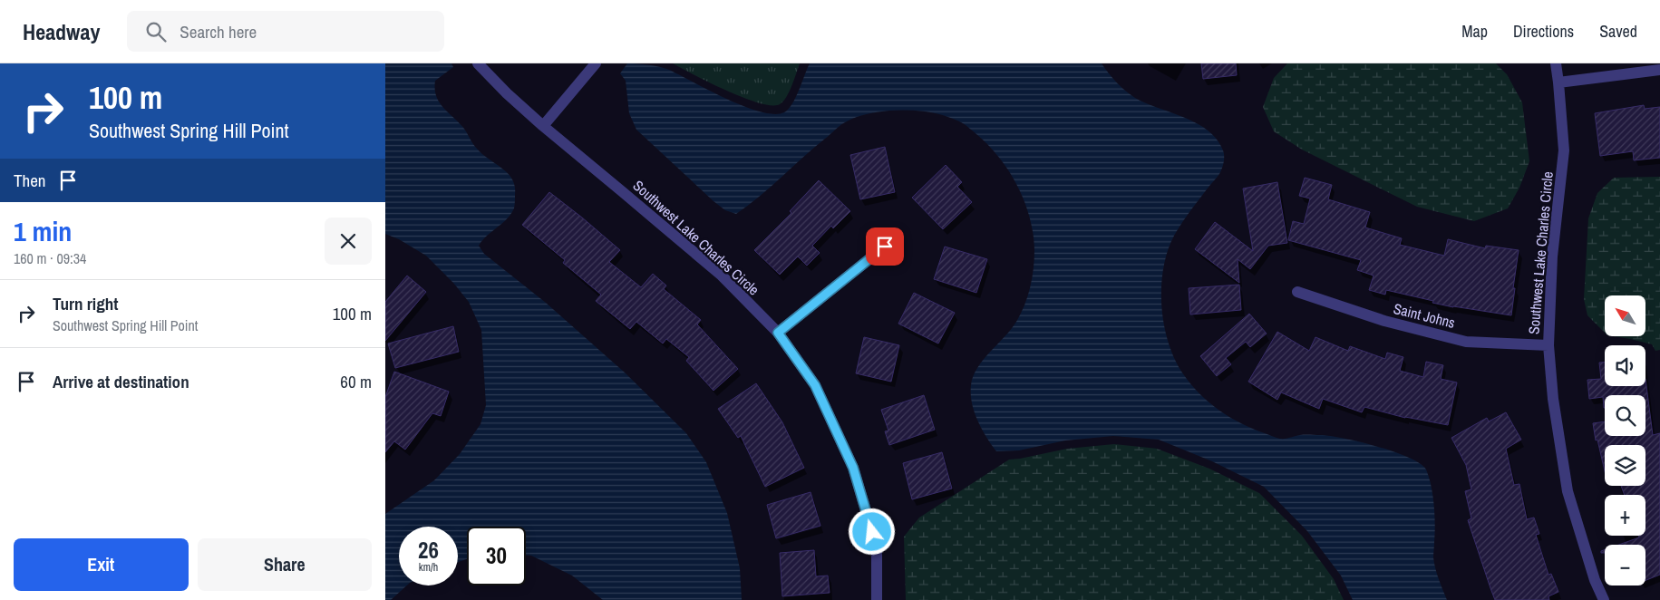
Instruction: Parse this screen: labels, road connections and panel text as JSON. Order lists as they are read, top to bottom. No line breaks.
{"streets":{"street":["Southwest Lake Charles Circle","Saint Johns"]},"crossings":[["Southwest Lake Charles Circle","Saint Johns"]],"north":"top left","page":{"header":"Headway","search":"Search here","nav":["Map","Directions","Saved"],"turn":["100 m","Southwest Spring Hill Point"],"then":"Then","heading":["1 min","160 m · 09:34"],"list":[{"name":"Turn right","note":"Southwest Spring Hill Point","value":"100 m"},{"name":"Arrive at destination","value":"60 m"}],"map_buttons":["+","−"],"speed":"26 km/h","limit":"30","buttons":["Exit","Share"]}}
